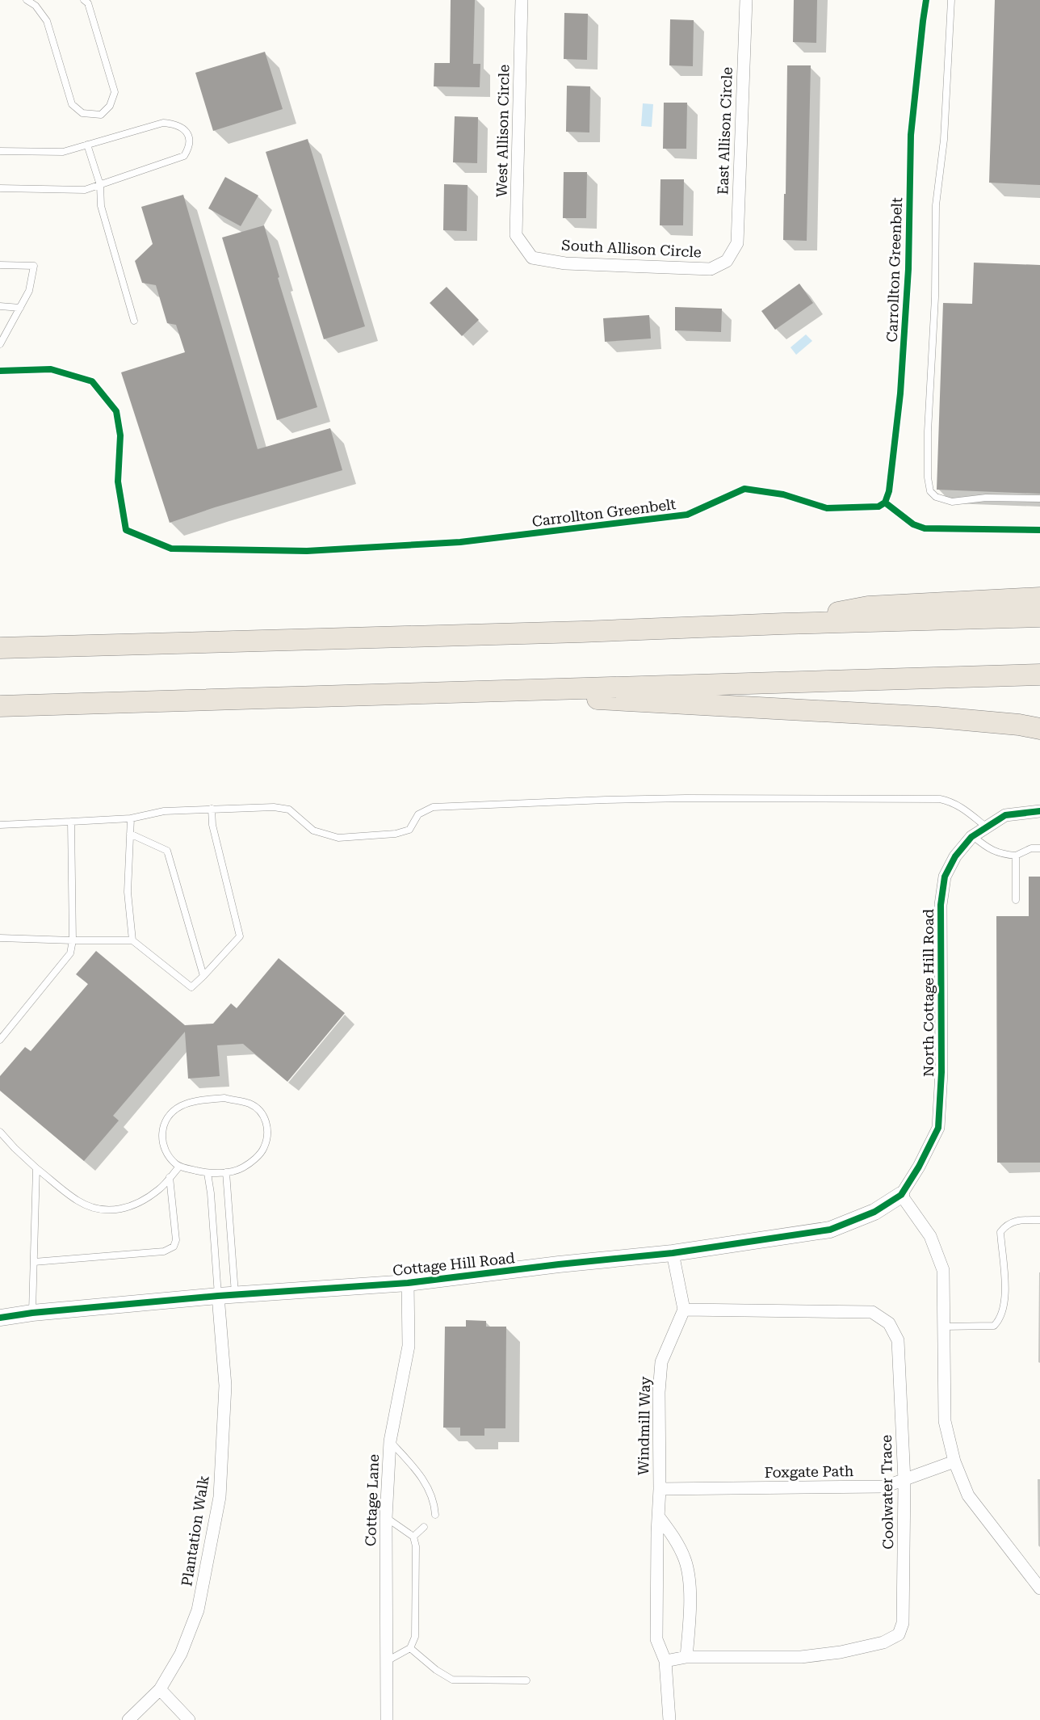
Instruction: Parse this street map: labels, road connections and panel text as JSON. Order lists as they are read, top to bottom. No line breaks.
{"streets":{"street":["West Allison Circle","East Allison Circle","South Allison Circle","North Cottage Hill Road","Cottage Hill Road","Windmill Way","Foxgate Path","Coolwater Trace","Cottage Lane","Plantation Walk"],"cycle path":["Carrollton Greenbelt"]},"crossings":[["West Allison Circle","South Allison Circle"],["East Allison Circle","South Allison Circle"],["North Cottage Hill Road","Cottage Hill Road"],["Cottage Hill Road","Cottage Lane"],["Cottage Hill Road","Plantation Walk"],["Windmill Way","Foxgate Path"],["Windmill Way","Coolwater Trace"],["Foxgate Path","Coolwater Trace"]]}
